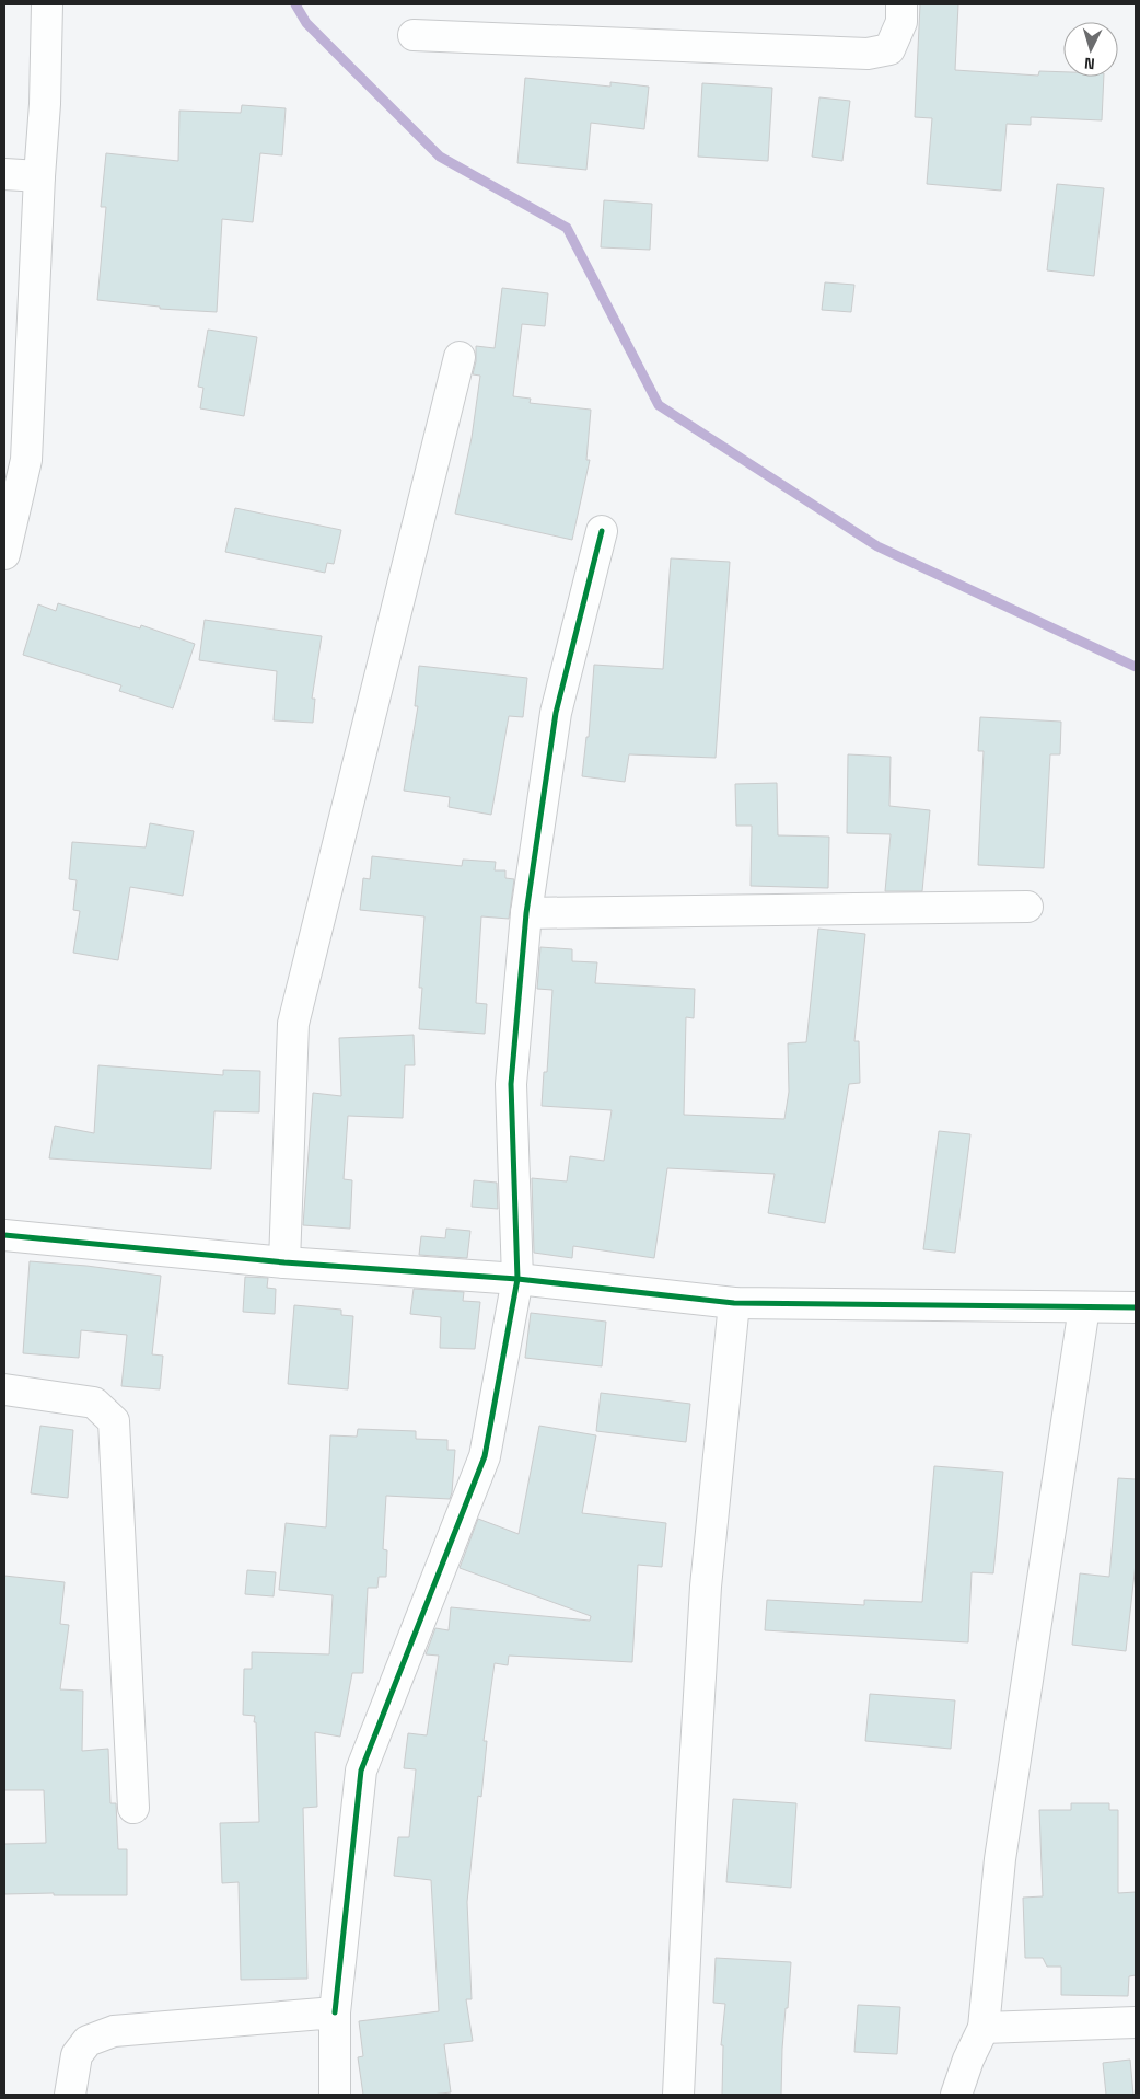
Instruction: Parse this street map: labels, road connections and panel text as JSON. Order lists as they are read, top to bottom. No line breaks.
{"north":"bottom"}
